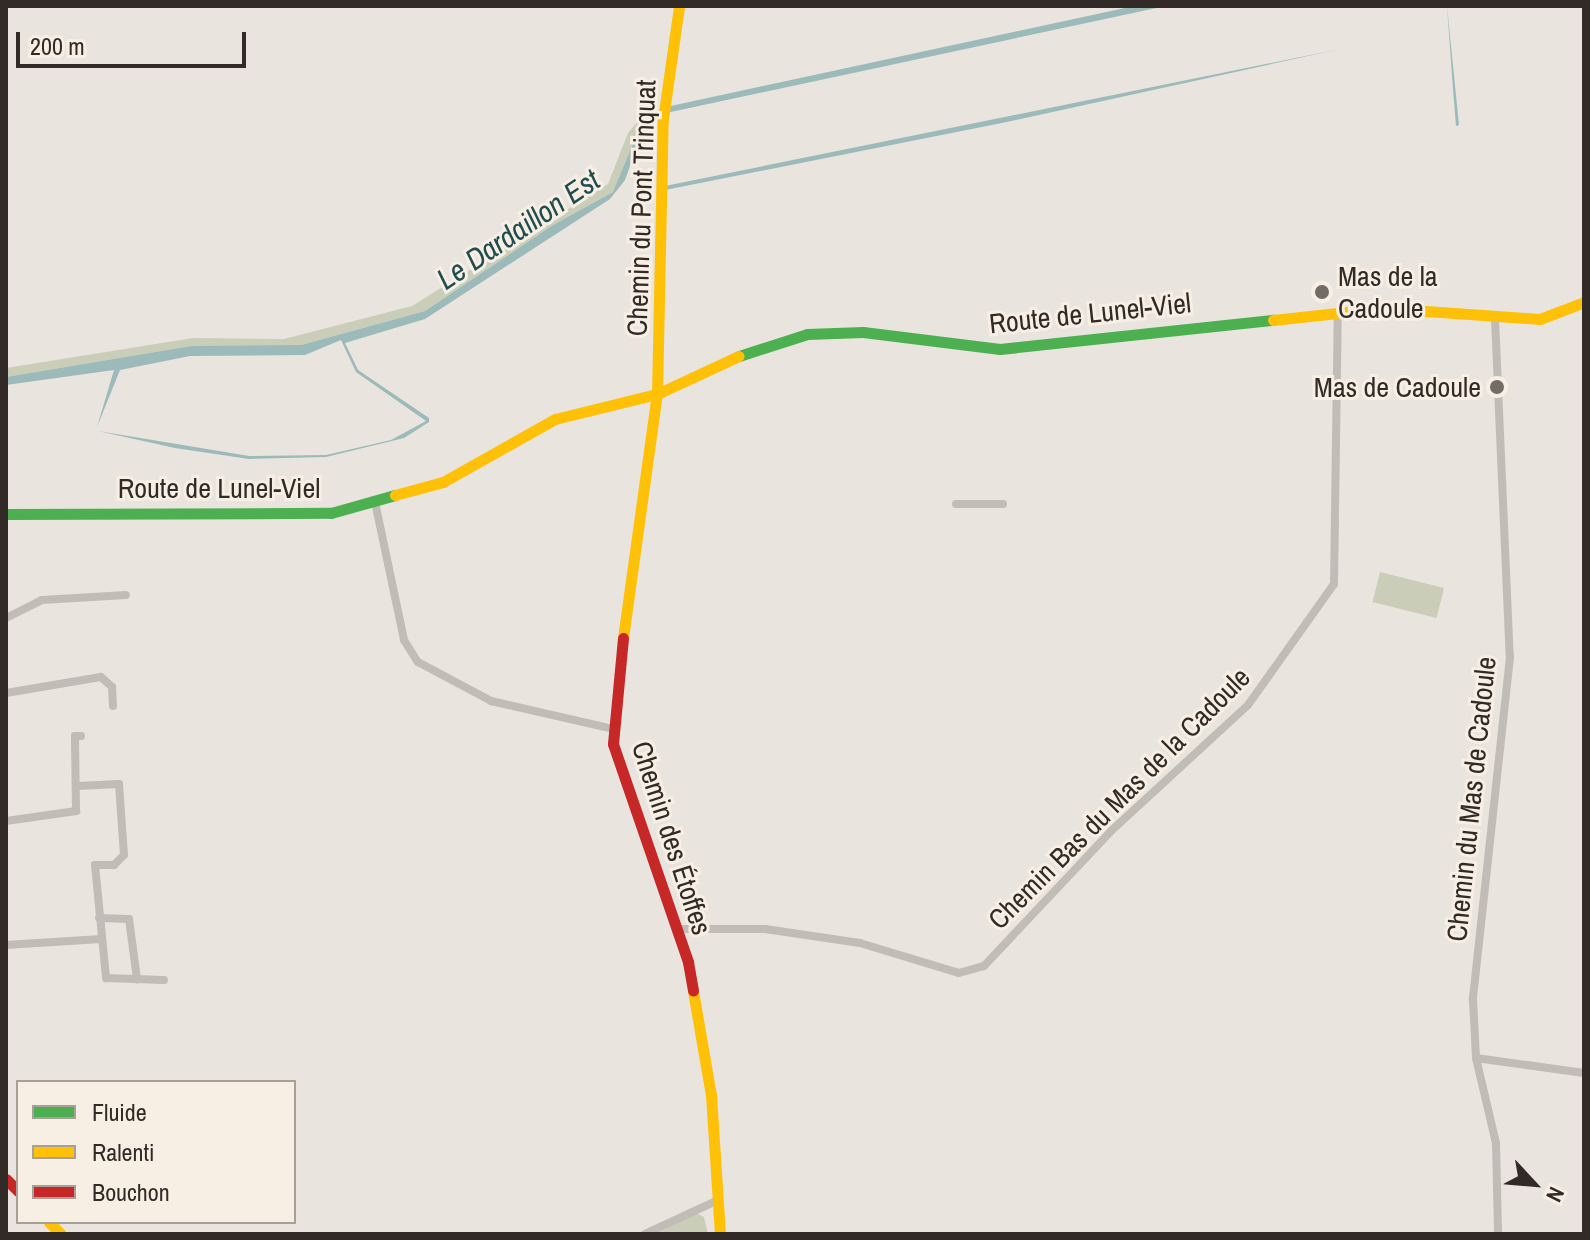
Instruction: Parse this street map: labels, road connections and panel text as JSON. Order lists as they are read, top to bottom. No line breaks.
{"streets":{"street":["Chemin du Pont Trinquat","Route de Lunel-Viel","Chemin Bas du Mas de la Cadoule","Chemin du Mas de Cadoule","Chemin des Étoffes"]},"crossings":[["Chemin du Pont Trinquat","Route de Lunel-Viel"],["Chemin du Pont Trinquat","Chemin des Étoffes"],["Route de Lunel-Viel","Chemin Bas du Mas de la Cadoule"],["Route de Lunel-Viel","Chemin du Mas de Cadoule"],["Route de Lunel-Viel","Chemin des Étoffes"],["Chemin Bas du Mas de la Cadoule","Chemin des Étoffes"]],"water":["Le Dardaillon Est"],"places":["Mas de la Cadoule","Mas de Cadoule"],"legend":["Fluide","Ralenti","Bouchon"],"scale_bar":"200 m","north":"bottom right"}
